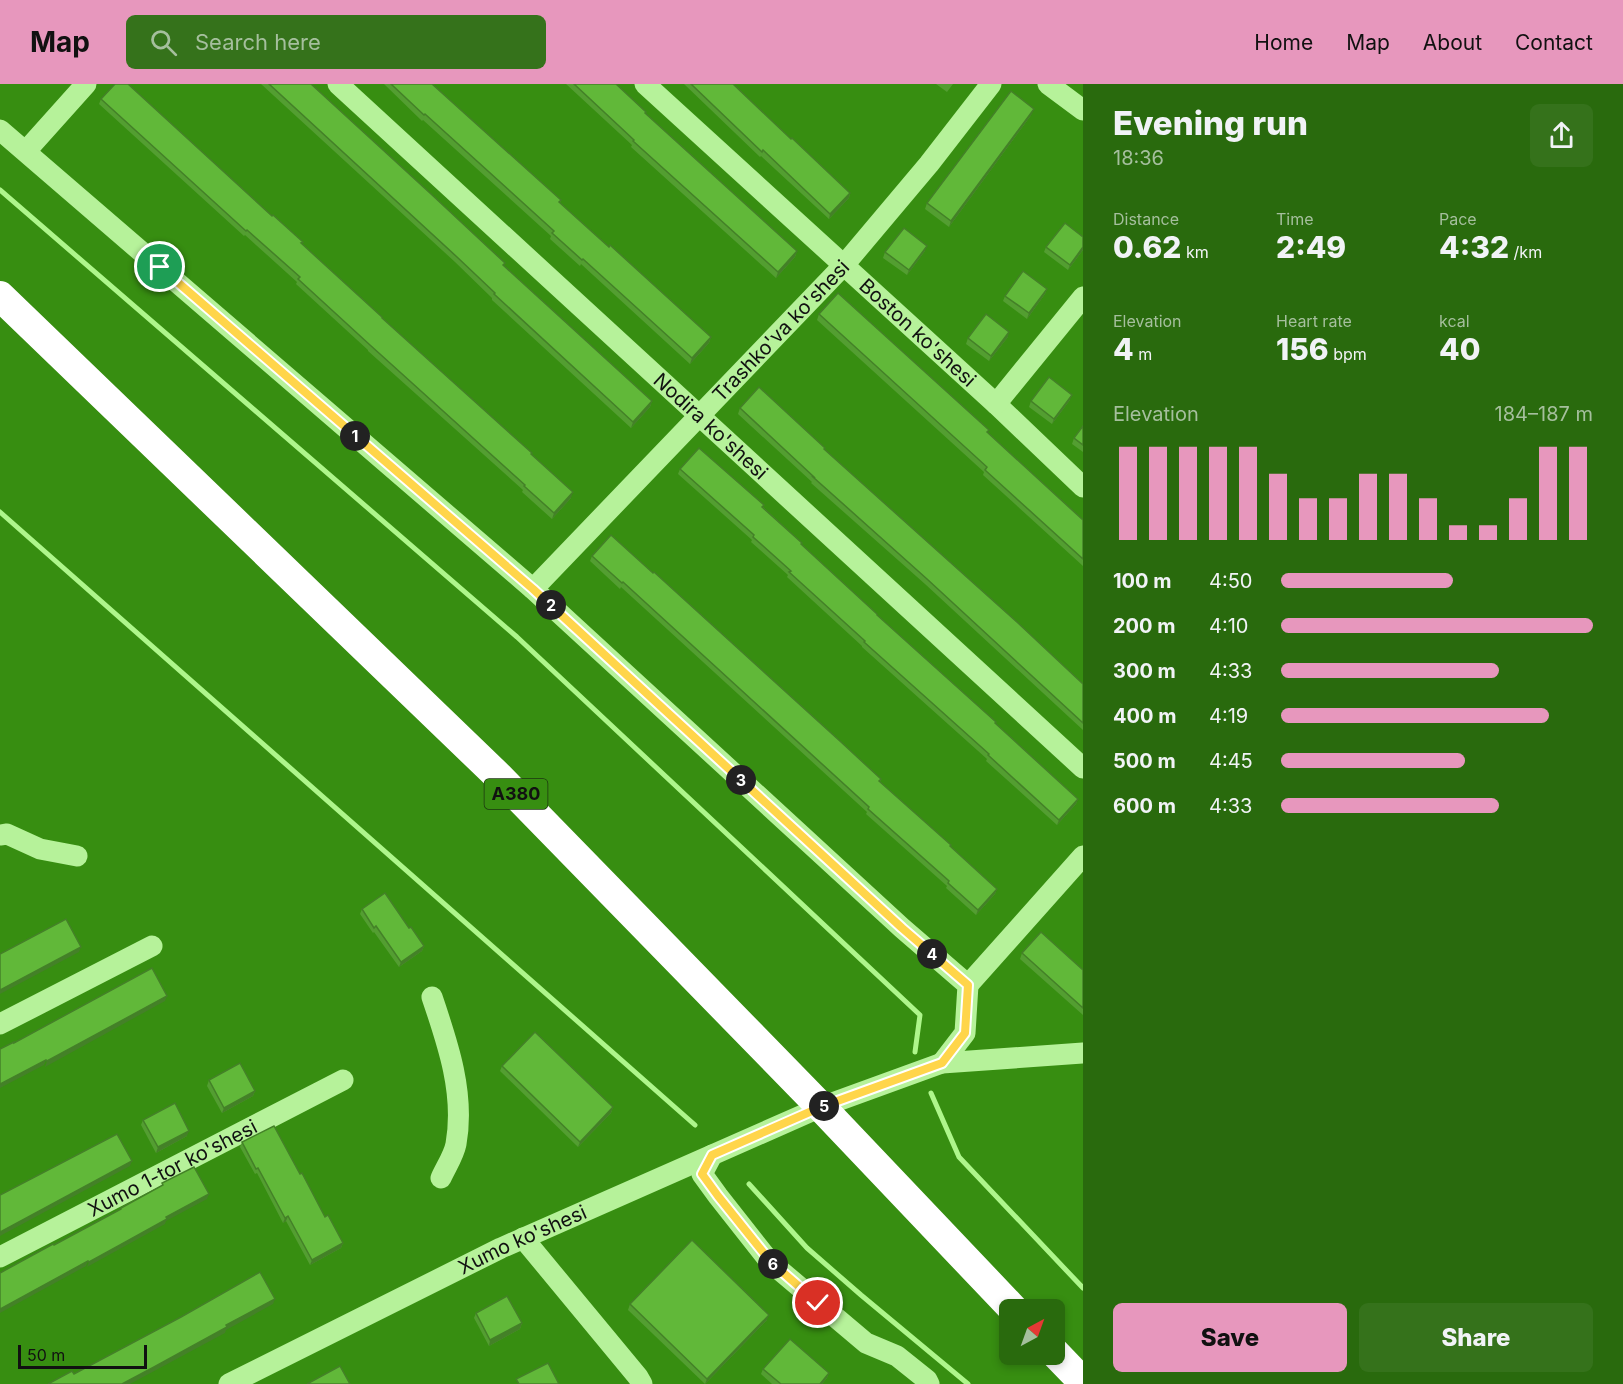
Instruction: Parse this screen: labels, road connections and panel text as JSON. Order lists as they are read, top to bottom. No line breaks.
{"streets":{"highway":["A380"],"street":["Trashko'va ko'shesi","Boston ko'shesi","Nodira ko'shesi","Xumo 1-tor ko'shesi","Xumo ko'shesi"]},"crossings":[["Trashko'va ko'shesi","Boston ko'shesi"],["Trashko'va ko'shesi","Nodira ko'shesi"],["A380","Xumo ko'shesi"]],"scale_bar":"50 m","north":"top right","page":{"header":"Map","search":"Search here","nav":["Home","Map","About","Contact"],"heading":["Evening run","18:36"],"stats":[["Distance","0.62 km"],["Time","2:49"],["Pace","4:32 /km"],["Elevation","4 m"],["Heart rate","156 bpm"],["kcal","40"]],"chart":["Elevation","184–187 m"],"pins":["1","2","3","4","5","6"],"list":[{"name":"100 m","note":"4:50"},{"name":"200 m","note":"4:10"},{"name":"300 m","note":"4:33"},{"name":"400 m","note":"4:19"},{"name":"500 m","note":"4:45"},{"name":"600 m","note":"4:33"}],"buttons":["Save","Share"],"scale":"50 m"}}
